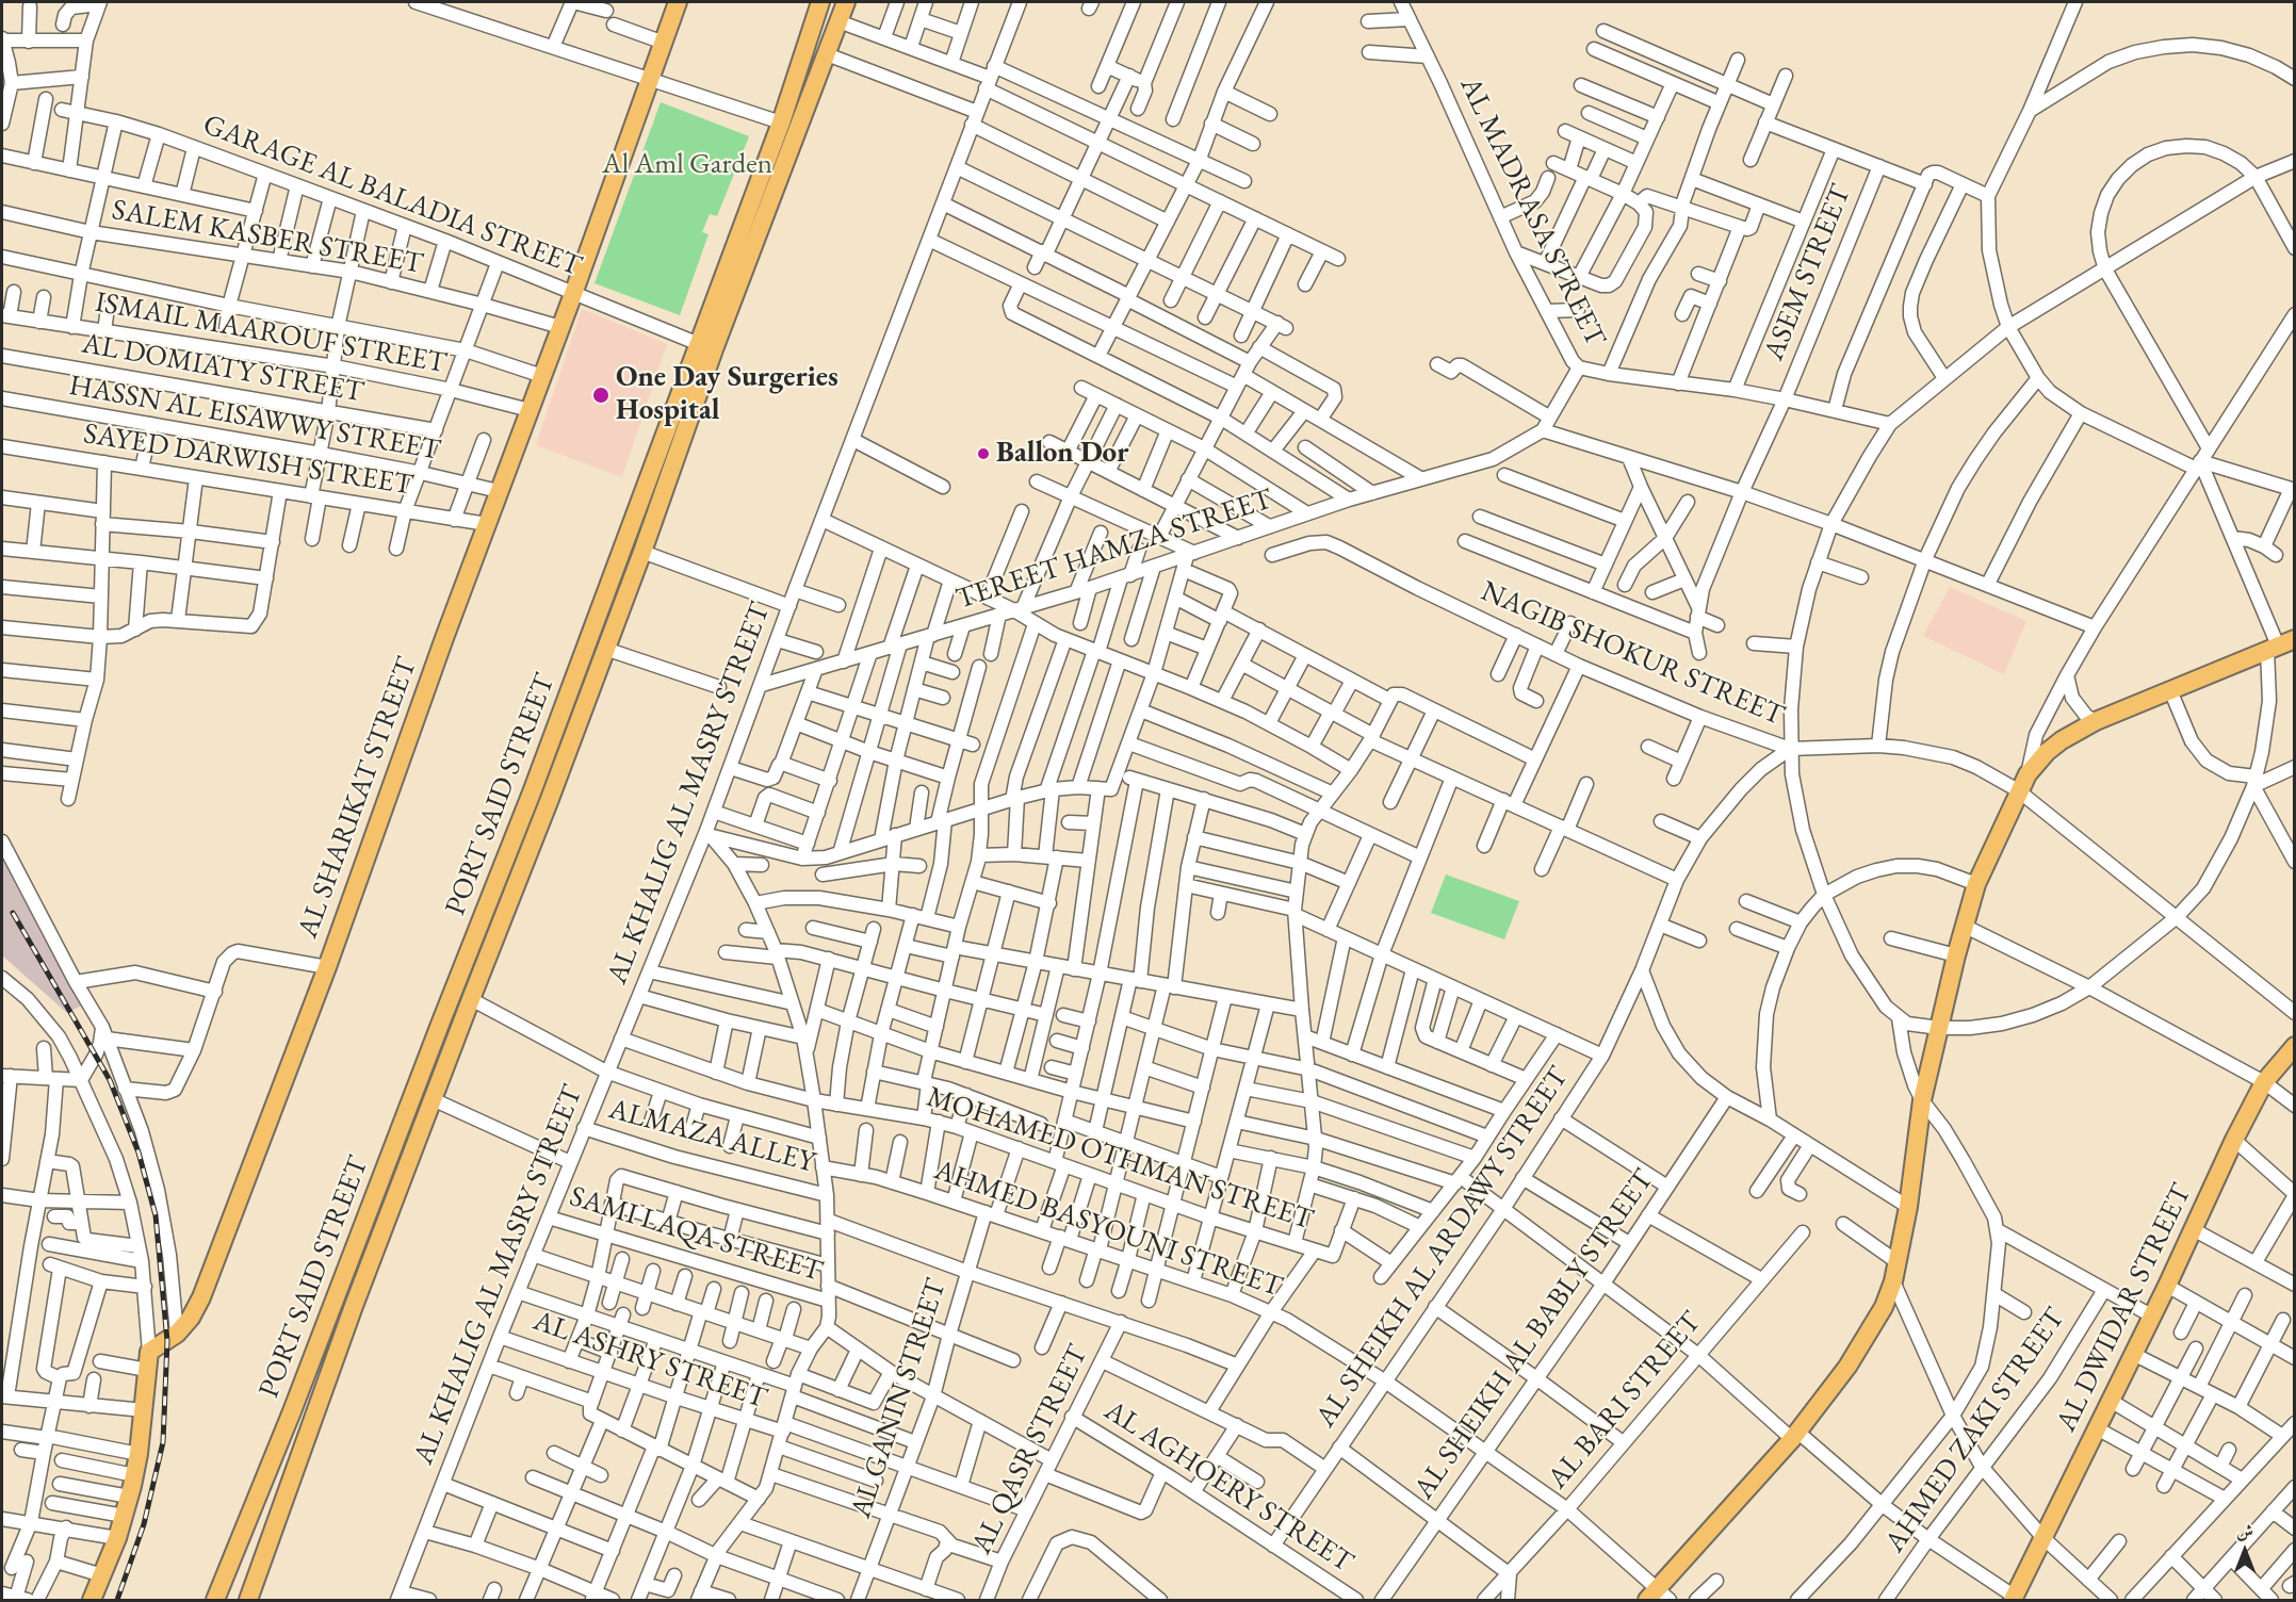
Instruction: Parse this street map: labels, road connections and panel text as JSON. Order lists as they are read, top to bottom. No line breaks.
{"streets":{"main road":["PORT SAID STREET","AL SHARIKAT STREET","AL DWIDAR STREET"],"street":["GARAGE AL BALADIA STREET","AL MADRASA STREET","SALEM KASBER STREET","ASEM STREET","ISMAIL MAAROUF STREET","AL DOMIATY STREET","HASSN AL EISAWWY STREET","SAYED DARWISH STREET","TEREET HAMZA STREET","NAGIB SHOKUR STREET","AL KHALIG AL MASRY STREET","ALMAZA ALLEY","MOHAMED OTHMAN STREET","AHMED BASYOUNI STREET","SAMI LAQA STREET","AL SHEIKH AL ARDAWY STREET","AL SHEIKH AL BABLY STREET","AL ASHRY STREET","AL GANIN STREET","AL BARI STREET","AHMED ZAKI STREET","AL QASR STREET","AL AGHOERY STREET"]},"crossings":[["GARAGE AL BALADIA STREET","PORT SAID STREET"],["GARAGE AL BALADIA STREET","AL SHARIKAT STREET"],["AL MADRASA STREET","ASEM STREET"],["SALEM KASBER STREET","AL SHARIKAT STREET"],["ISMAIL MAAROUF STREET","AL SHARIKAT STREET"],["HASSN AL EISAWWY STREET","AL SHARIKAT STREET"],["SAYED DARWISH STREET","AL SHARIKAT STREET"],["TEREET HAMZA STREET","AL KHALIG AL MASRY STREET"],["NAGIB SHOKUR STREET","AL SHEIKH AL ARDAWY STREET"],["AL KHALIG AL MASRY STREET","ALMAZA ALLEY"],["AL KHALIG AL MASRY STREET","MOHAMED OTHMAN STREET"],["AL KHALIG AL MASRY STREET","SAMI LAQA STREET"],["AL KHALIG AL MASRY STREET","AL ASHRY STREET"],["MOHAMED OTHMAN STREET","AL GANIN STREET"],["AHMED BASYOUNI STREET","AL SHEIKH AL ARDAWY STREET"],["AHMED BASYOUNI STREET","AL SHEIKH AL BABLY STREET"],["AHMED BASYOUNI STREET","AL GANIN STREET"],["AHMED BASYOUNI STREET","AL BARI STREET"],["AL SHEIKH AL ARDAWY STREET","AL AGHOERY STREET"],["AL ASHRY STREET","AL GANIN STREET"],["AL ASHRY STREET","AL QASR STREET"],["AL QASR STREET","AL AGHOERY STREET"]],"parks":["Al Aml Garden"],"places":["One Day Surgeries Hospital","Ballon Dor"],"north":"top"}
